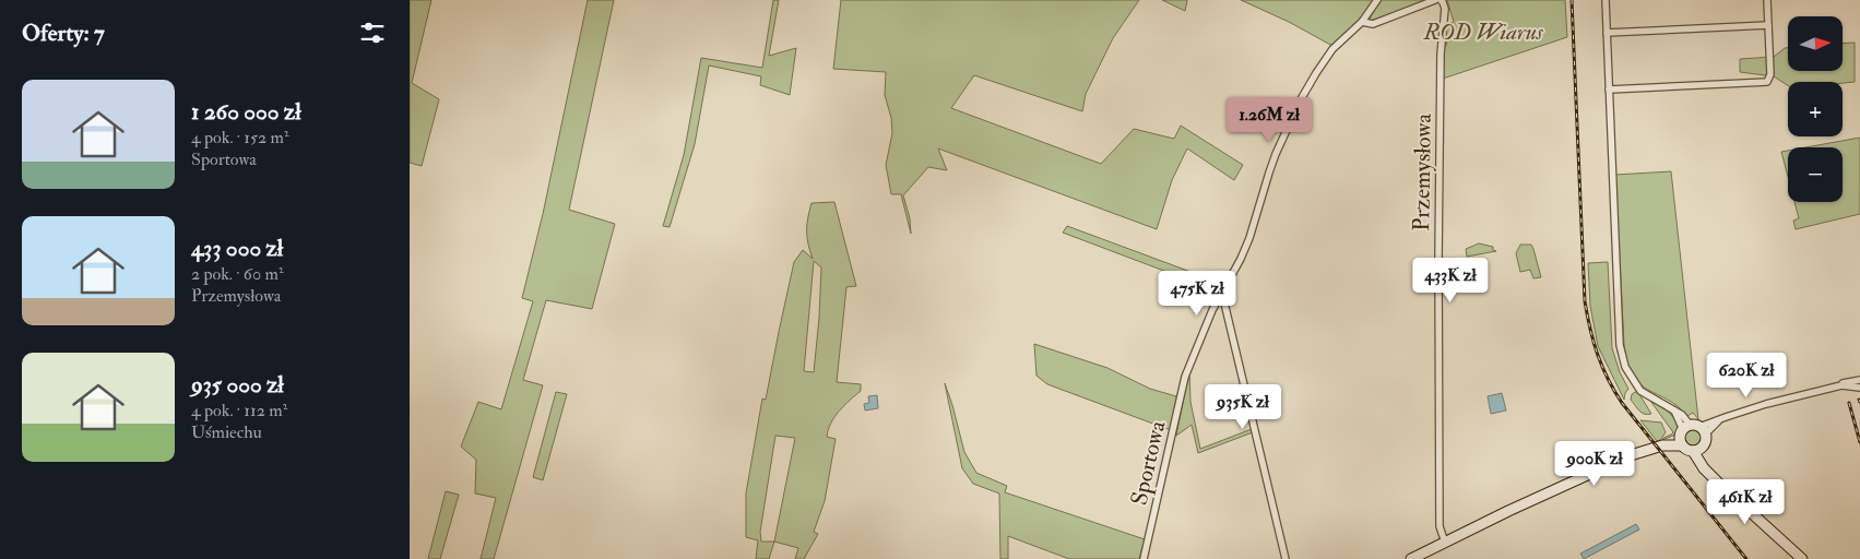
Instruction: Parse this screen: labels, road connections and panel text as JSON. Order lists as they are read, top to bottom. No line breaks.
{"streets":{"street":["Przemysłowa","Sportowa"]},"parks":["ROD Wiarus"],"north":"right","page":{"heading":"Oferty: 7","map_buttons":["+","−"],"list":[{"name":"1 260 000 zł","note":"4 pok. · 152 m² · Sportowa"},{"name":"433 000 zł","note":"2 pok. · 60 m² · Przemysłowa"},{"name":"935 000 zł","note":"4 pok. · 112 m² · Uśmiechu"}],"price":["1.26M zł","433K zł","475K zł","620K zł","935K zł","900K zł","461K zł"]}}
